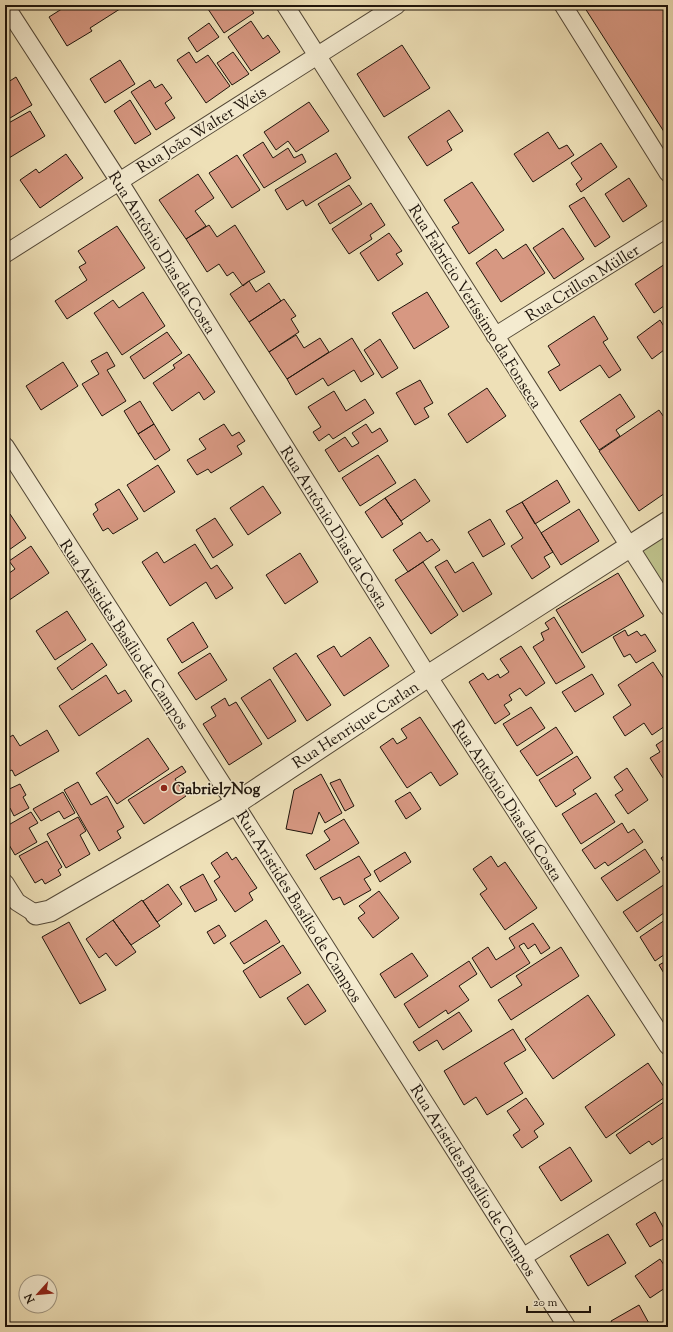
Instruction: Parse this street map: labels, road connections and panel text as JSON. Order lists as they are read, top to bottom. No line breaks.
{"streets":{"street":["Rua João Walter Weis","Rua Antônio Dias da Costa","Rua Crillon Müller","Rua Fabrício Veríssimo da Fonseca","Rua Aristides Basílio de Campos","Rua Henrique Carlan"]},"crossings":[["Rua João Walter Weis","Rua Antônio Dias da Costa"],["Rua João Walter Weis","Rua Fabrício Veríssimo da Fonseca"],["Rua Antônio Dias da Costa","Rua Henrique Carlan"],["Rua Crillon Müller","Rua Fabrício Veríssimo da Fonseca"],["Rua Fabrício Veríssimo da Fonseca","Rua Henrique Carlan"],["Rua Aristides Basílio de Campos","Rua Henrique Carlan"]],"places":["Gabriel7Nog"],"scale_bar":"20 m","north":"bottom left"}
